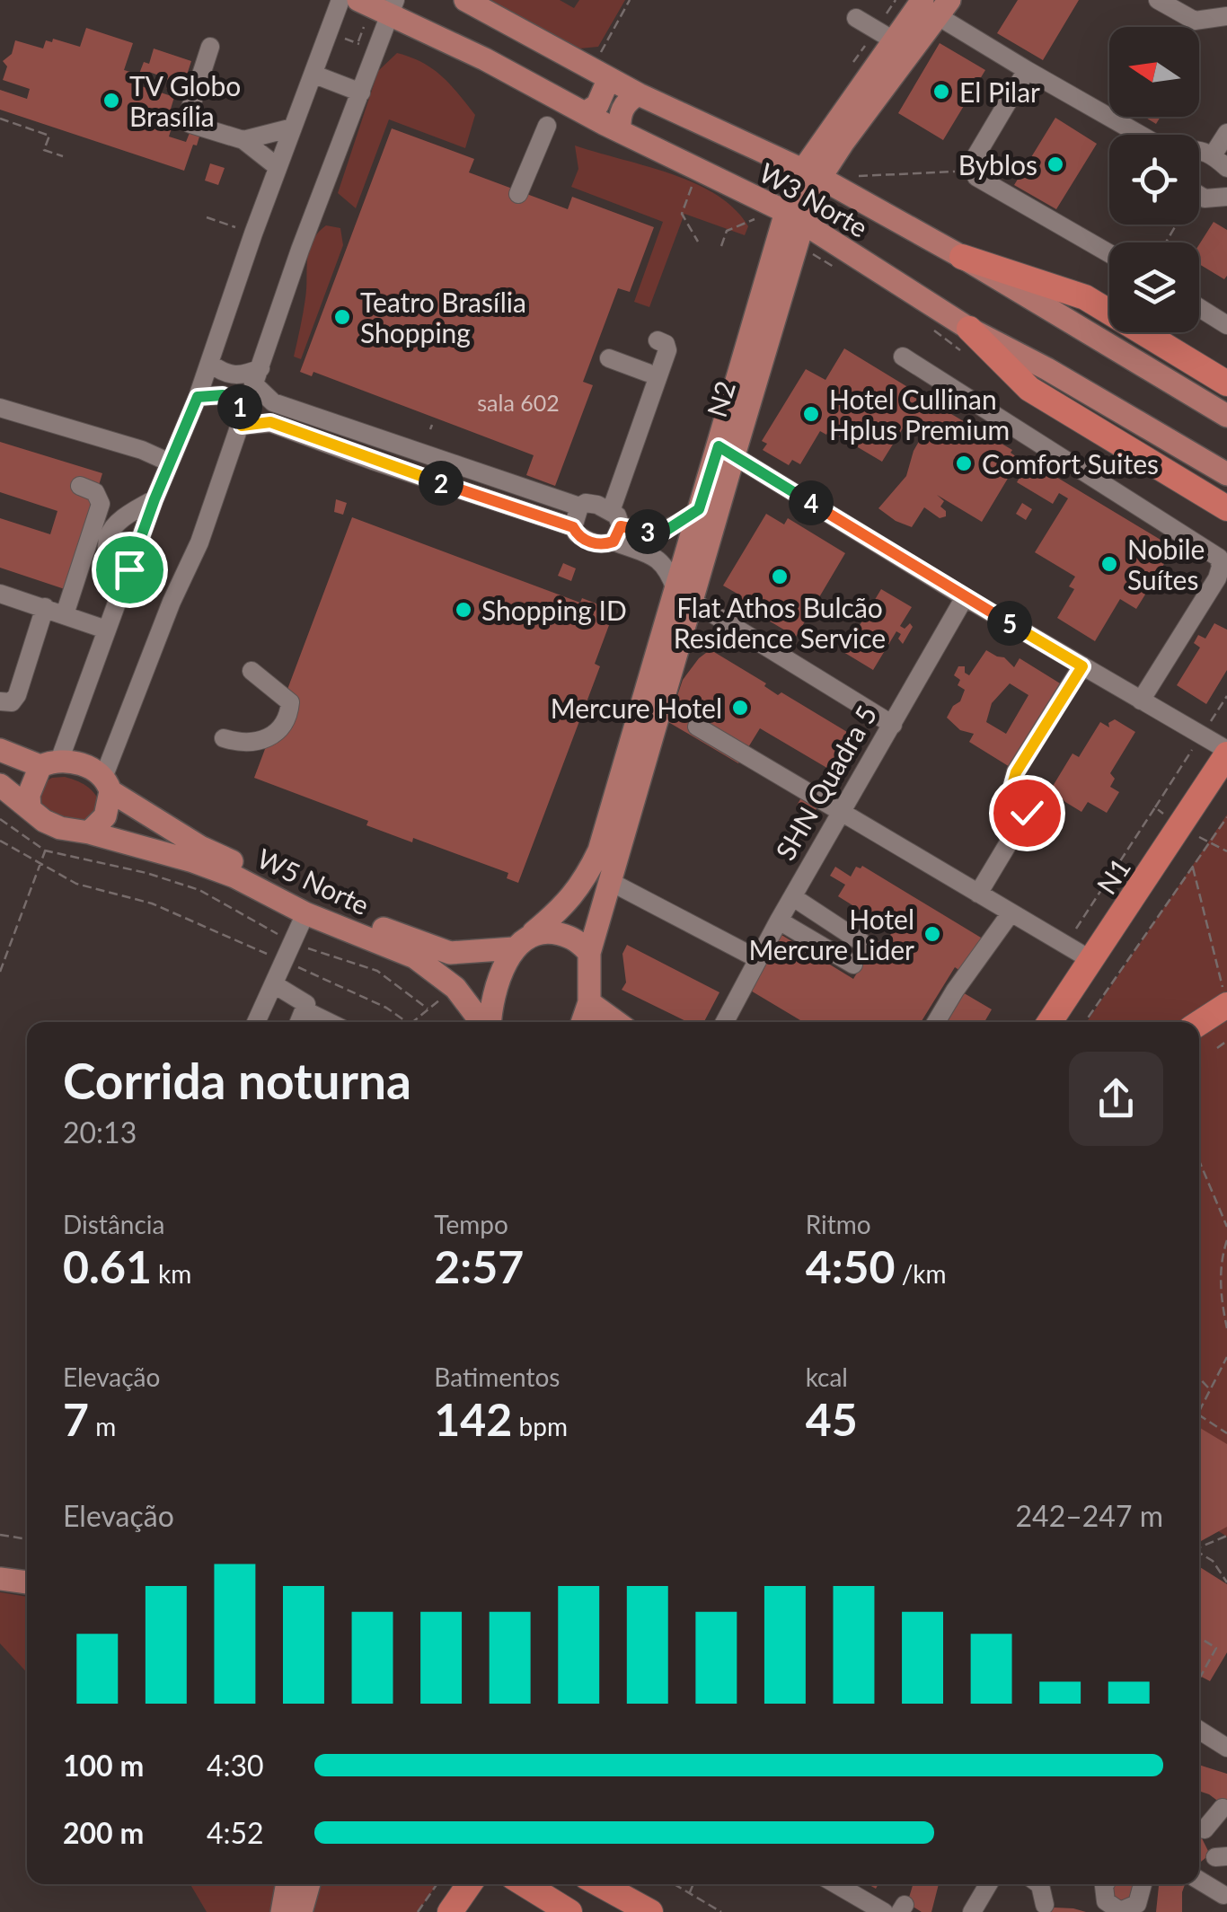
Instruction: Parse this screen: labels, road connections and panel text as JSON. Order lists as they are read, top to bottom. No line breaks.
{"streets":{"highway":["N1"],"main road":["W3 Norte","N2","W5 Norte"],"street":["SHN Quadra 5"]},"crossings":[["W3 Norte","N2"],["N2","W5 Norte"]],"places":["El Pilar","TV Globo Brasília","Byblos","Teatro Brasília Shopping","Hotel Cullinan Hplus Premium","Comfort Suites","Nobile Suítes","Flat Athos Bulcão Residence Service","Shopping ID","Mercure Hotel","Hotel Mercure Lider"],"house_numbers":["sala 602"],"north":"left","page":{"pins":["1","2","4","3","5"],"heading":["Corrida noturna","20:13"],"stats":[["Distância","0.61 km"],["Tempo","2:57"],["Ritmo","4:50 /km"],["Elevação","7 m"],["Batimentos","142 bpm"],["kcal","45"]],"chart":["Elevação","242–247 m"],"list":[{"name":"100 m","note":"4:30"},{"name":"200 m","note":"4:52"}]}}
